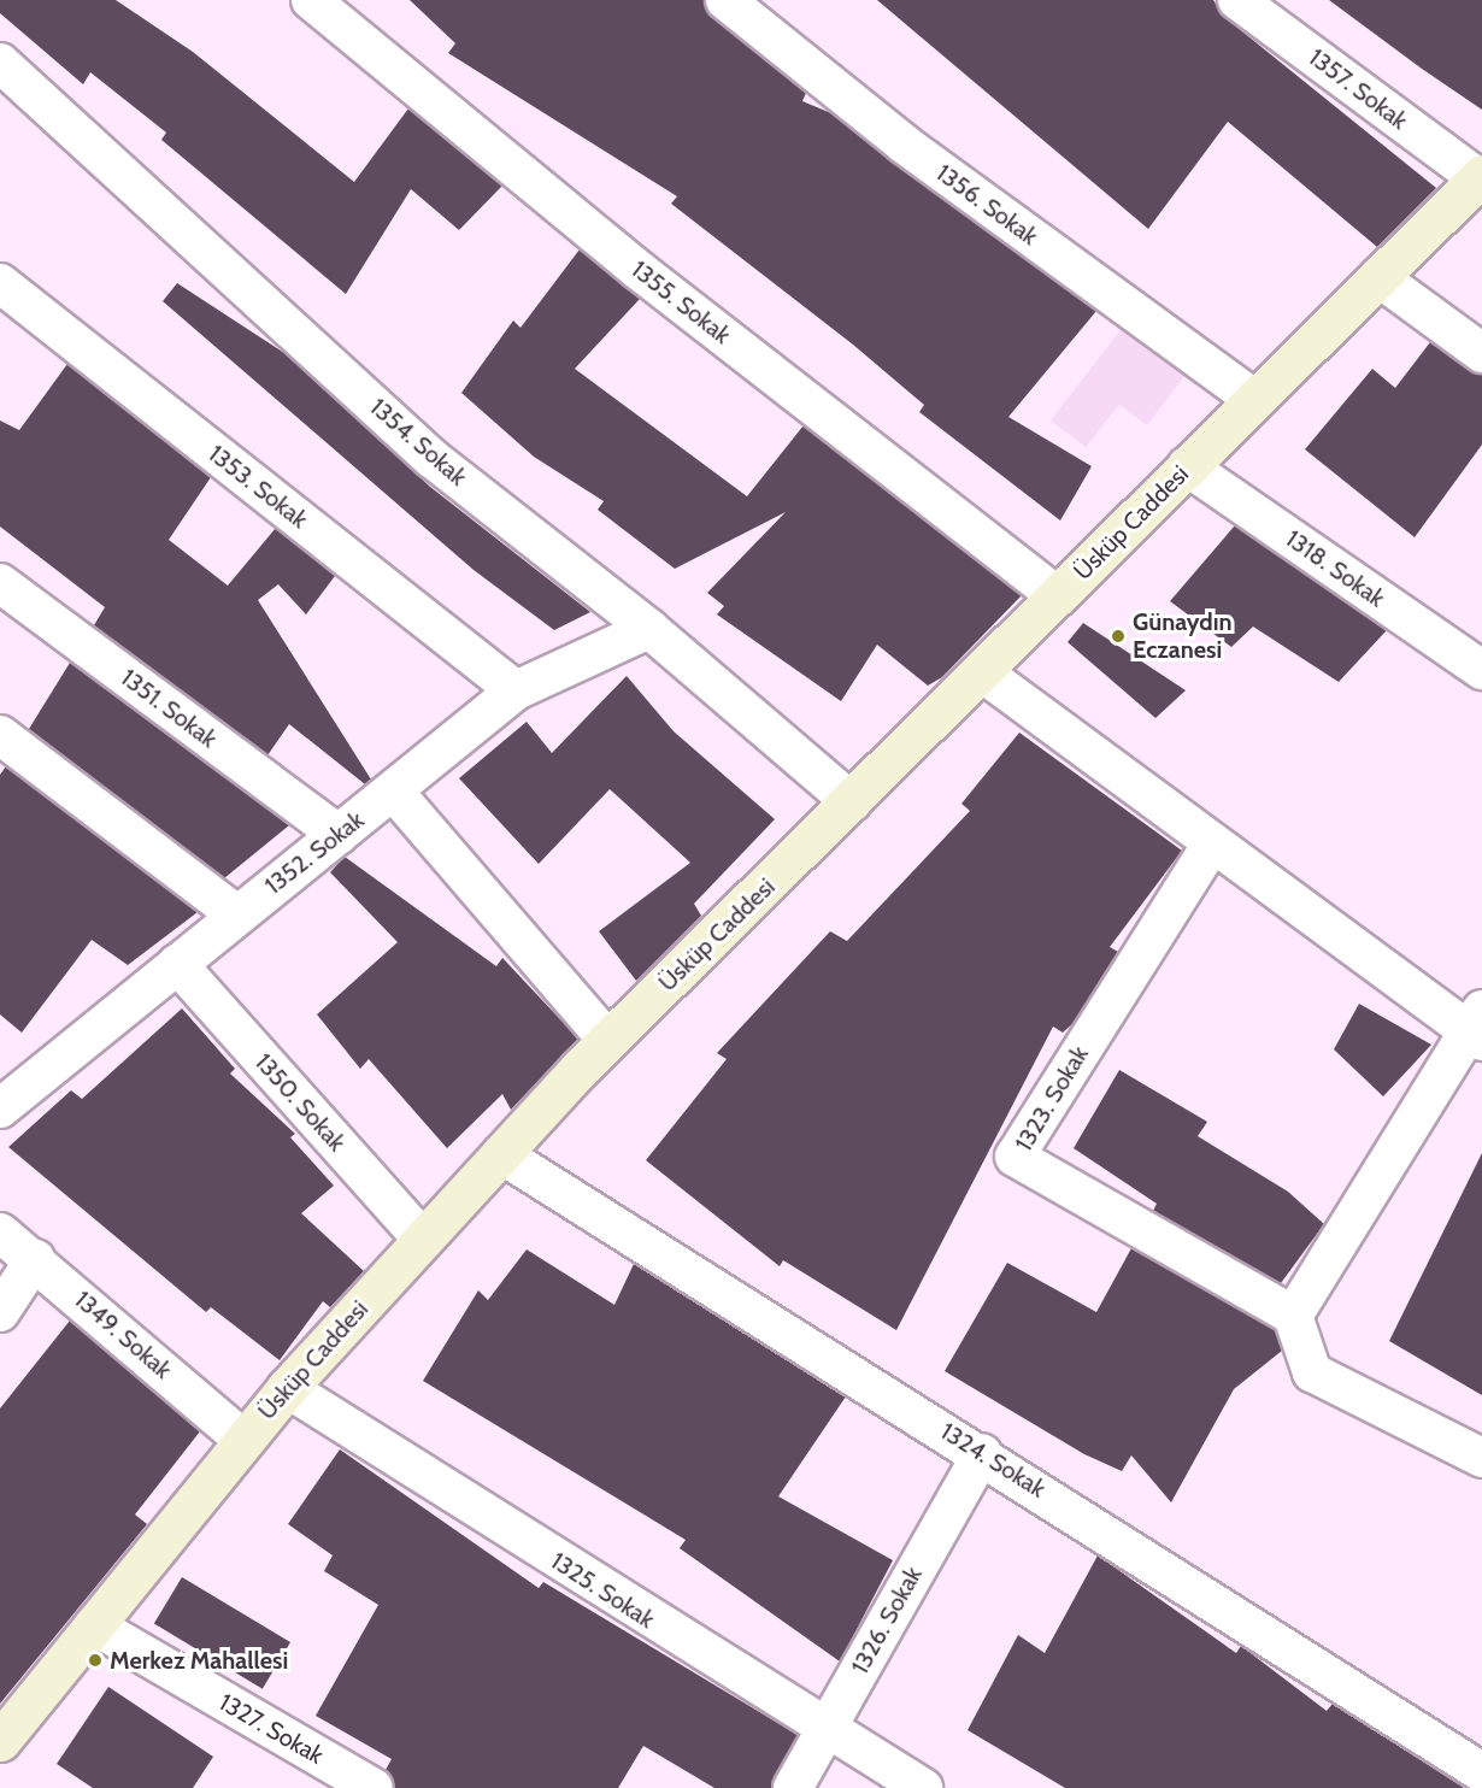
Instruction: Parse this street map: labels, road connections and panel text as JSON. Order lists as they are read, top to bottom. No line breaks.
{"streets":{"street":["1357. Sokak","1356. Sokak","1355. Sokak","1354. Sokak","1353. Sokak","Üsküp Caddesi","1318. Sokak","1351. Sokak","1352. Sokak","1323. Sokak","1350. Sokak","1349. Sokak","1324. Sokak","1325. Sokak","1326. Sokak","1327. Sokak"]},"crossings":[["1357. Sokak","Üsküp Caddesi"],["1356. Sokak","Üsküp Caddesi"],["1355. Sokak","Üsküp Caddesi"],["1354. Sokak","Üsküp Caddesi"],["1354. Sokak","1352. Sokak"],["1353. Sokak","1352. Sokak"],["Üsküp Caddesi","1318. Sokak"],["Üsküp Caddesi","1350. Sokak"],["Üsküp Caddesi","1349. Sokak"],["Üsküp Caddesi","1324. Sokak"],["Üsküp Caddesi","1325. Sokak"],["Üsküp Caddesi","1327. Sokak"],["1351. Sokak","1352. Sokak"],["1352. Sokak","1350. Sokak"],["1324. Sokak","1326. Sokak"],["1325. Sokak","1326. Sokak"]],"places":["Günaydın Eczanesi","Merkez Mahallesi"]}
